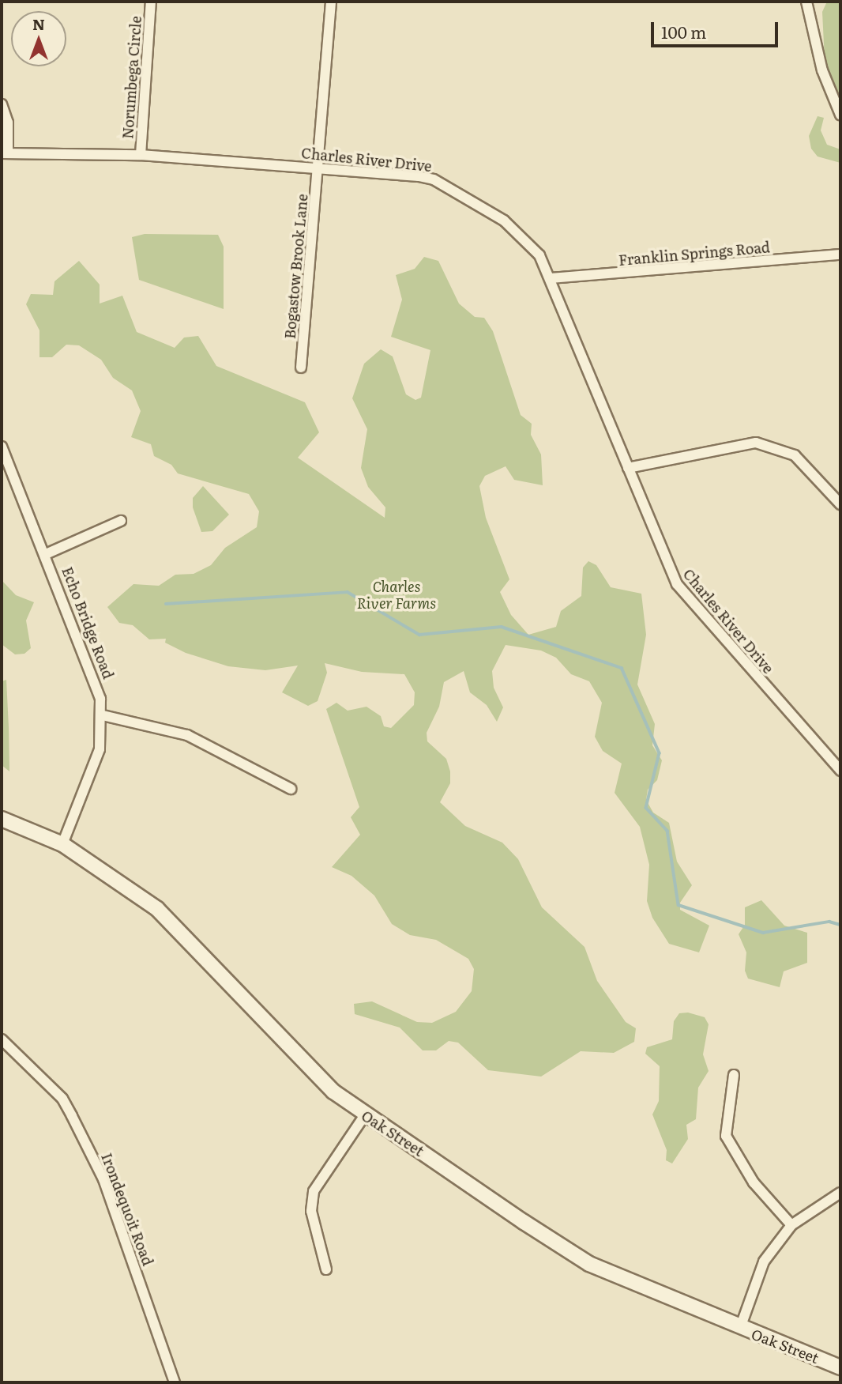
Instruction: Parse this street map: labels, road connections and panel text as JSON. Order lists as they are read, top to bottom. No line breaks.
{"streets":{"main road":["Oak Street"],"street":["Norumbega Circle","Charles River Drive","Franklin Springs Road","Bogastow Brook Lane","Echo Bridge Road","Irondequoit Road"]},"crossings":[["Norumbega Circle","Charles River Drive"],["Charles River Drive","Franklin Springs Road"],["Charles River Drive","Bogastow Brook Lane"],["Echo Bridge Road","Oak Street"]],"parks":["Charles River Farms"],"scale_bar":"100 m","north":"top"}
